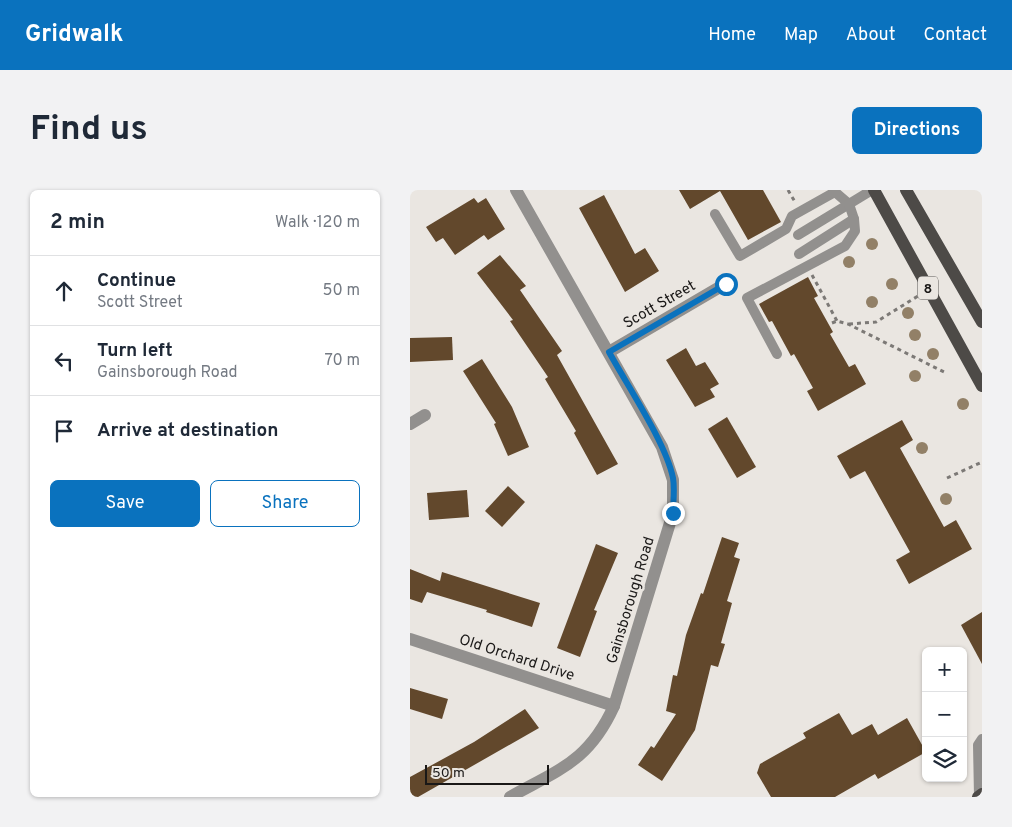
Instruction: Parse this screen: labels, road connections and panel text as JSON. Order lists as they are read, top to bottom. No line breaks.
{"streets":{"main road":["8"],"street":["Scott Street","Gainsborough Road","Old Orchard Drive"]},"crossings":[["Scott Street","Gainsborough Road"],["Gainsborough Road","Old Orchard Drive"]],"scale_bar":"50 m","page":{"header":"Gridwalk","nav":["Home","Map","About","Contact"],"buttons":["Directions",["Save","Share"]],"title":"Find us","heading":["2 min","Walk · 120 m"],"list":[["Continue","Scott Street","50 m"],["Turn left","Gainsborough Road","70 m"],"Arrive at destination"],"map_buttons":["+","−"],"scale":"50 m"}}
